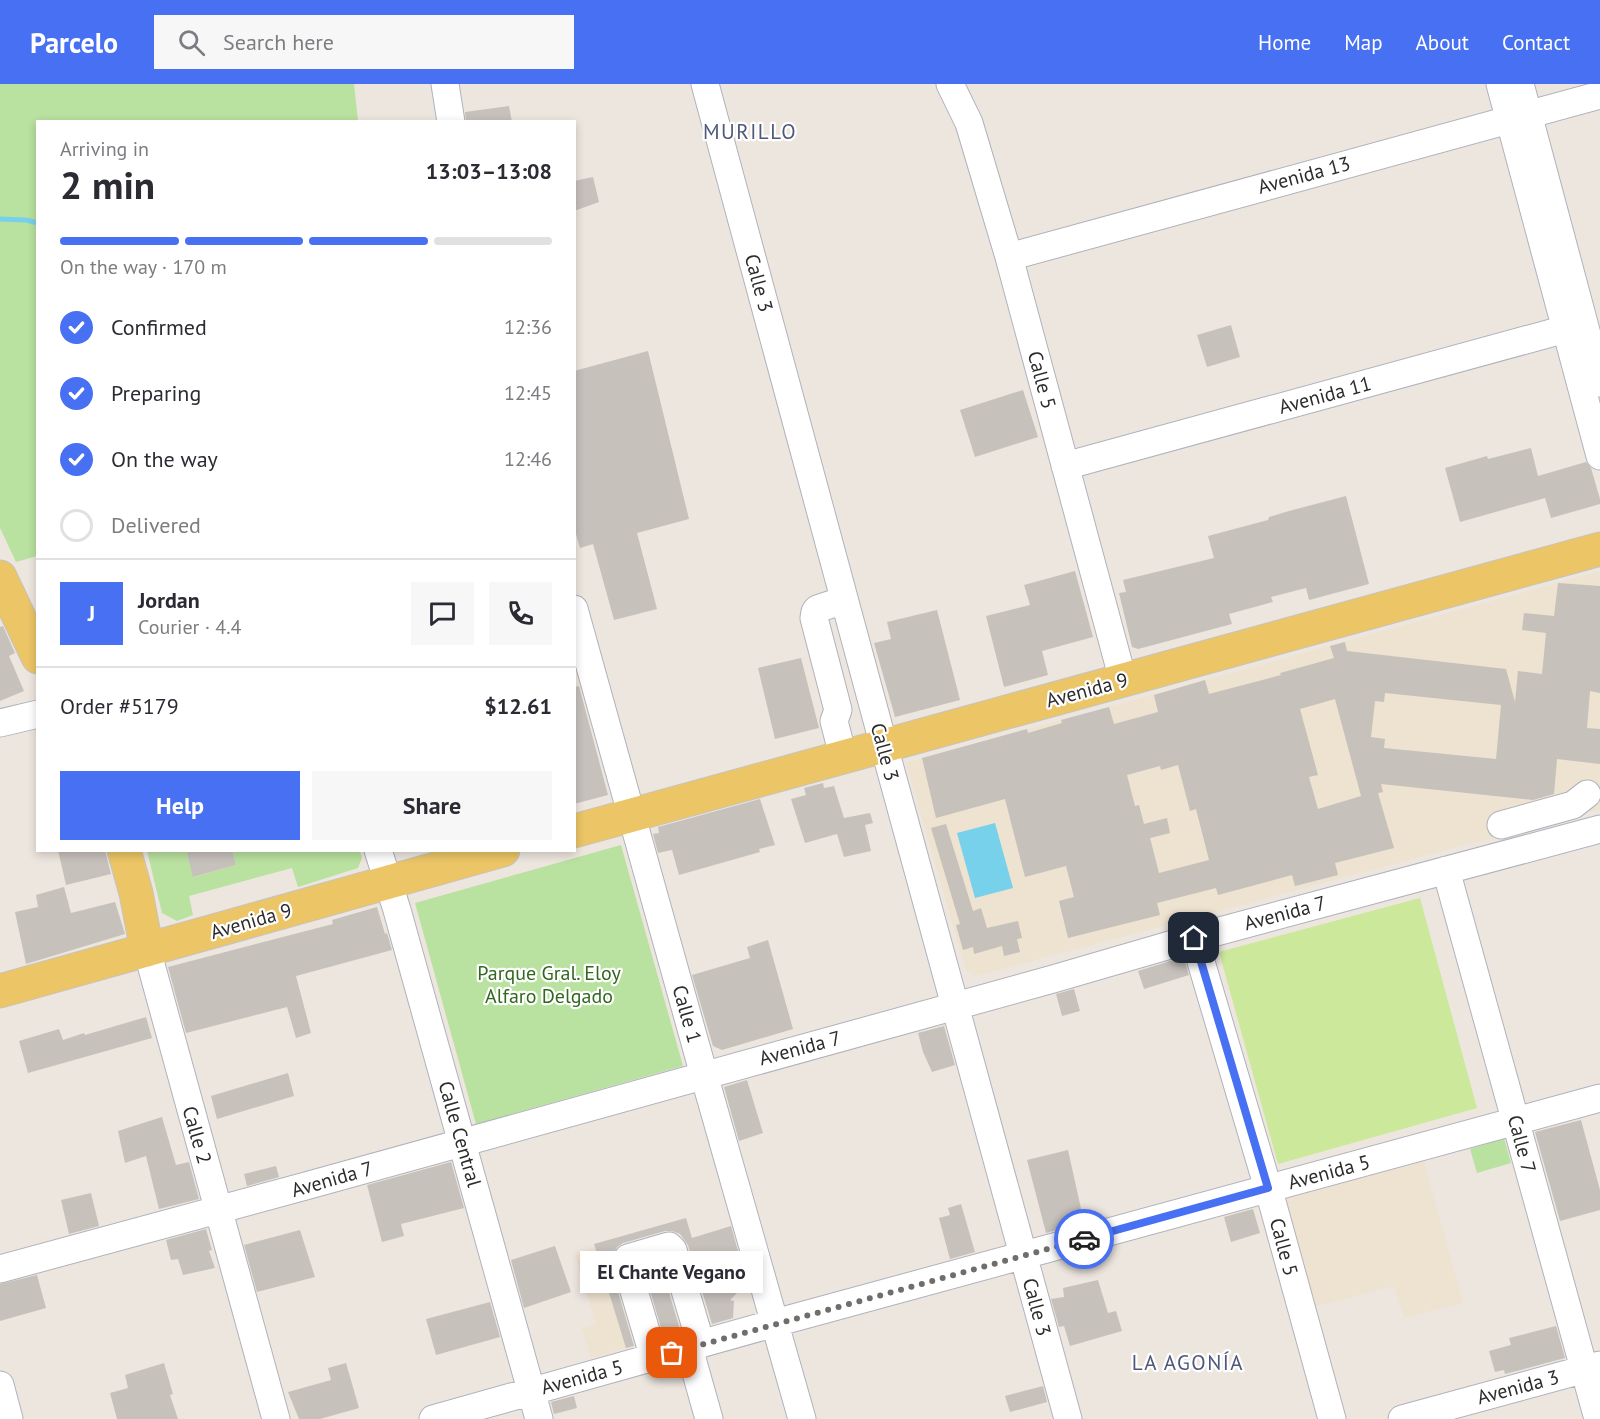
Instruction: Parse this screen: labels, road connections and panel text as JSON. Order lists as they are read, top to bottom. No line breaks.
{"streets":{"main road":["Avenida 9","Calle 2"],"street":["Avenida 13","Calle 3","Calle 5","Avenida 11","Avenida 7","Calle 1","Calle Central","Calle 7","Avenida 5","Avenida 3"]},"crossings":[["Avenida 13","Calle 5"],["Calle 3","Avenida 9"],["Calle 3","Avenida 7"],["Calle 3","Avenida 5"],["Calle 5","Avenida 11"],["Calle 5","Avenida 9"],["Calle 5","Avenida 7"],["Calle 5","Avenida 5"],["Avenida 9","Calle 1"],["Avenida 9","Calle Central"],["Avenida 9","Calle 2"],["Avenida 7","Calle 1"],["Avenida 7","Calle Central"],["Avenida 7","Calle 2"],["Avenida 7","Calle 7"],["Calle 1","Avenida 5"],["Calle Central","Avenida 5"],["Calle 7","Avenida 5"],["Calle 7","Avenida 3"]],"districts":["MURILLO","LA AGONÍA"],"parks":["Parque Gral. Eloy Alfaro Delgado"],"places":["El Chante Vegano"],"page":{"header":"Parcelo","search":"Search here","nav":["Home","Map","About","Contact"],"heading":["2 min","Arriving in","13:03–13:08"],"panel":["Jordan","Courier · 4.4","Order #5179","$12.61"],"bar":"On the way · 170 m","list":[["Confirmed","12:36"],["Preparing","12:45"],["On the way","12:46"],"Delivered"],"round":"J","buttons":["Help","Share"],"bubble":"El Chante Vegano"}}
